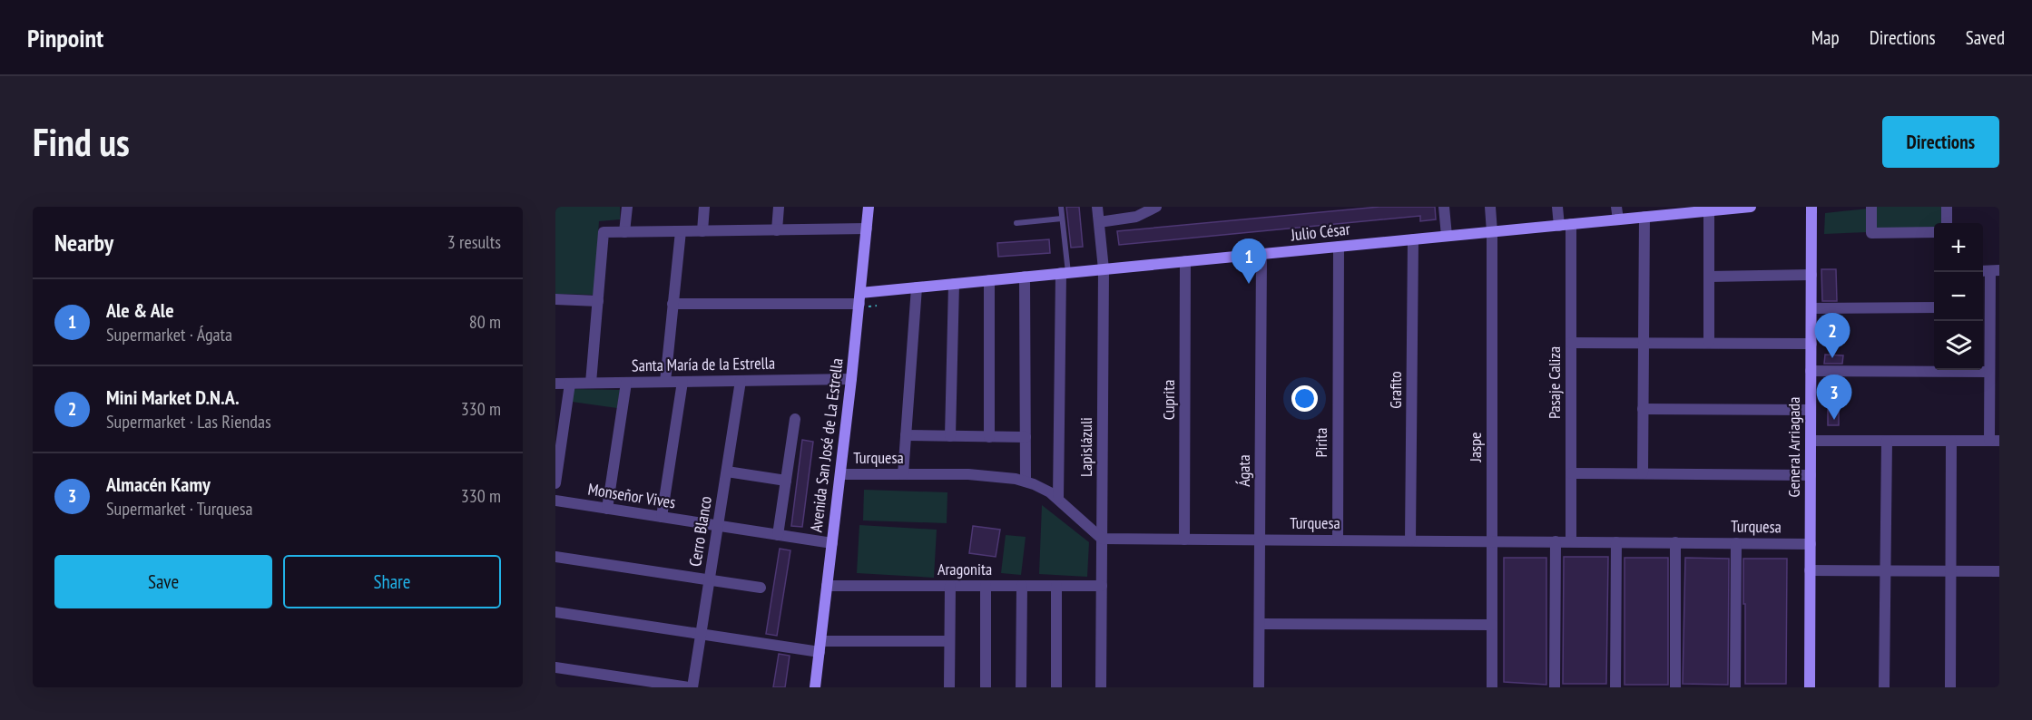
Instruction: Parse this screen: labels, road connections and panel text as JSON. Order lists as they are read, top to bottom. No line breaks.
{"streets":{"street":["Julio César","Santa María de la Estrella","Pasaje Caliza","Grafito","Cuprita","Pirita","Avenida San José de La Estrella","Lapislázuli","Jaspe","General Arriagada","Turquesa","Ágata","Monseñor Vives","Cerro Blanco","Aragonita"]},"crossings":[["Julio César","Pasaje Caliza"],["Julio César","Grafito"],["Julio César","Cuprita"],["Julio César","Pirita"],["Julio César","Avenida San José de La Estrella"],["Julio César","Lapislázuli"],["Julio César","Jaspe"],["Julio César","Ágata"],["Santa María de la Estrella","Avenida San José de La Estrella"],["Santa María de la Estrella","Cerro Blanco"],["Pasaje Caliza","Turquesa"],["Grafito","Turquesa"],["Cuprita","Turquesa"],["Pirita","Turquesa"],["Avenida San José de La Estrella","Turquesa"],["Avenida San José de La Estrella","Monseñor Vives"],["Avenida San José de La Estrella","Aragonita"],["Lapislázuli","Turquesa"],["Lapislázuli","Aragonita"],["Jaspe","Turquesa"],["General Arriagada","Turquesa"],["Turquesa","Ágata"],["Monseñor Vives","Cerro Blanco"]],"page":{"header":"Pinpoint","nav":["Map","Directions","Saved"],"buttons":["Directions",["Save","Share"]],"title":"Find us","heading":["Nearby","3 results"],"map_buttons":["+","−"],"pins":["1","2","3"],"list":[{"mark":"1","name":"Ale & Ale","note":"Supermarket · Ágata","value":"80 m"},{"mark":"2","name":"Mini Market D.N.A.","note":"Supermarket · Las Riendas","value":"330 m"},{"mark":"3","name":"Almacén Kamy","note":"Supermarket · Turquesa","value":"330 m"}]}}
